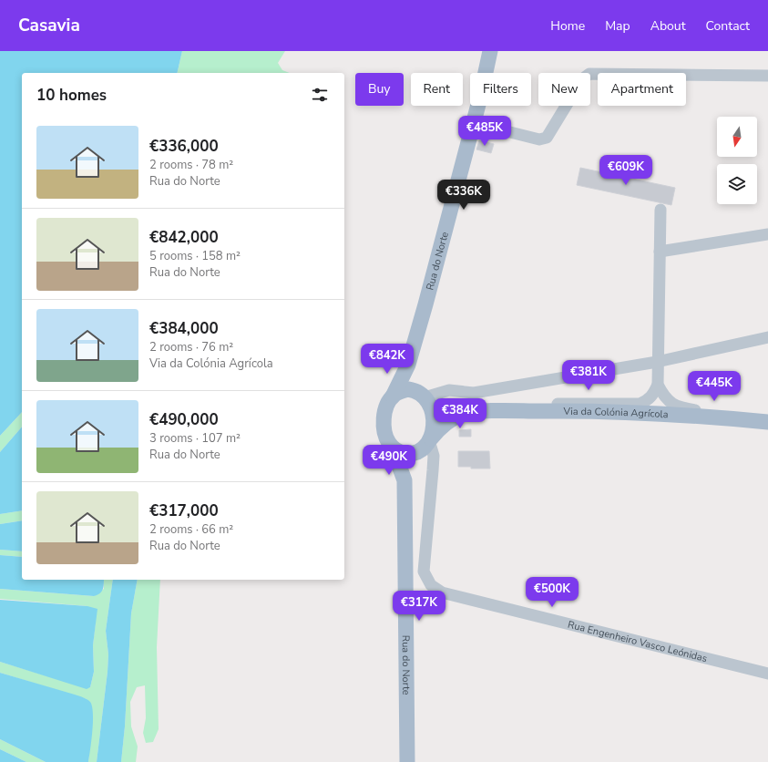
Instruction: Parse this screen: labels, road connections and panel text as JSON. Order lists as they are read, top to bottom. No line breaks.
{"streets":{"main road":["Rua do Norte","Via da Colónia Agrícola"],"street":["Rua Engenheiro Vasco Leónidas"]},"crossings":[["Rua do Norte","Via da Colónia Agrícola"],["Rua do Norte","Rua Engenheiro Vasco Leónidas"],["Via da Colónia Agrícola","Rua Engenheiro Vasco Leónidas"]],"north":"bottom","page":{"header":"Casavia","nav":["Home","Map","About","Contact"],"chip":["Buy","Rent","Filters","New","Apartment"],"heading":"10 homes","price":["€485K","€609K","€336K","€842K","€381K","€445K","€384K","€490K","€500K","€317K"],"list":[{"name":"€336,000","note":"2 rooms · 78 m² · Rua do Norte"},{"name":"€842,000","note":"5 rooms · 158 m² · Rua do Norte"},{"name":"€384,000","note":"2 rooms · 76 m² · Via da Colónia Agrícola"},{"name":"€490,000","note":"3 rooms · 107 m² · Rua do Norte"},{"name":"€317,000","note":"2 rooms · 66 m² · Rua do Norte"}]}}
